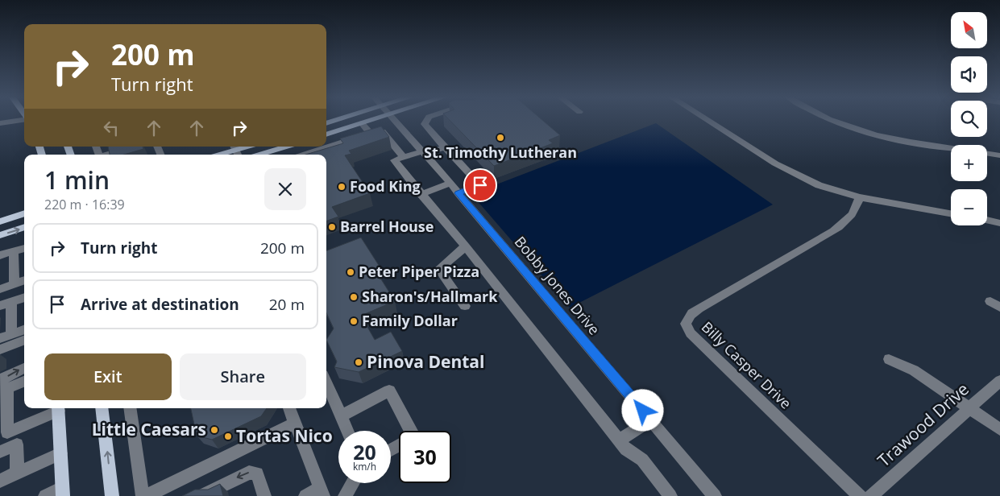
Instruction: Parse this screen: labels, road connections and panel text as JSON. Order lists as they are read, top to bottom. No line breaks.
{"streets":{"street":["Bobby Jones Drive","Billy Casper Drive","Trawood Drive"]},"places":["St. Timothy Lutheran","Food King","Barrel House","Peter Piper Pizza","Sharon's/Hallmark","Family Dollar","Pinova Dental","Little Caesars","Tortas Nico"],"north":"top left","page":{"map_buttons":["+","−"],"turn":["200 m","Turn right"],"heading":["1 min","220 m · 16:39"],"list":[{"name":"Turn right","value":"200 m"},{"name":"Arrive at destination","value":"20 m"}],"buttons":["Exit","Share"],"speed":"20 km/h","limit":"30"}}
